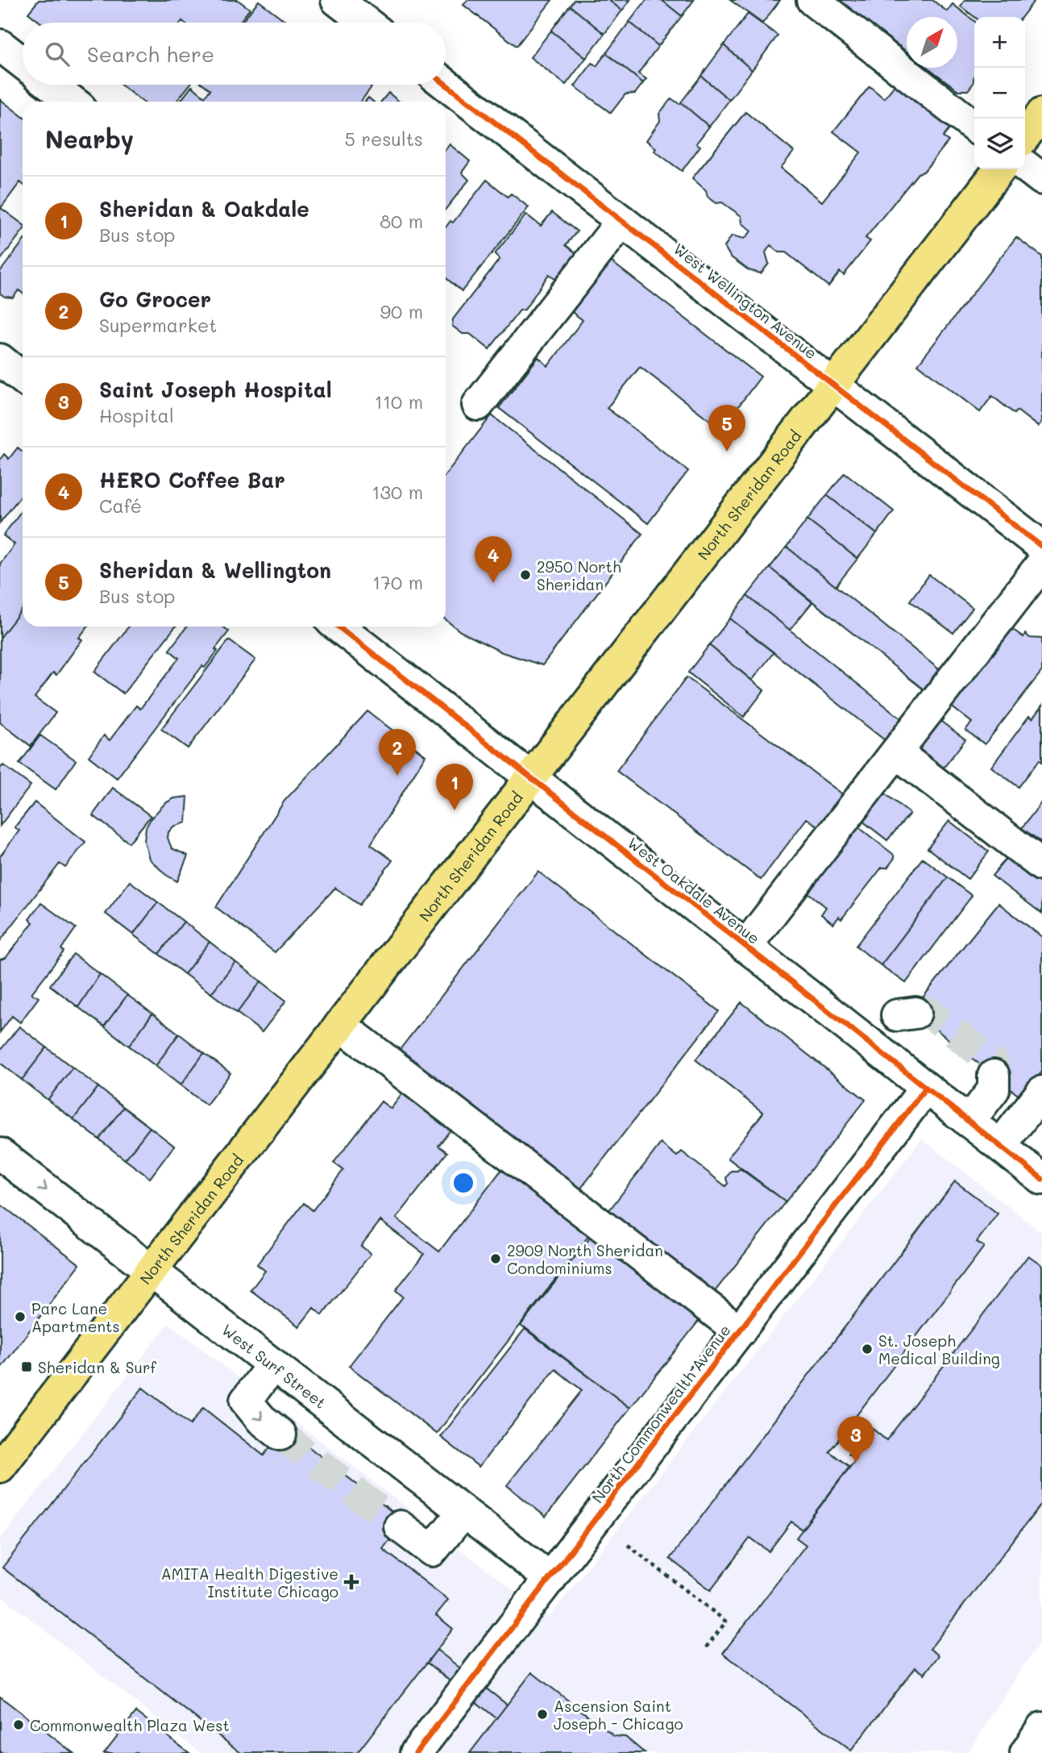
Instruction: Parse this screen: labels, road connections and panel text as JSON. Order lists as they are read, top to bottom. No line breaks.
{"streets":{"main road":["North Sheridan Road"],"street":["West Wellington Avenue","West Oakdale Avenue","West Surf Street","North Commonwealth Avenue"]},"crossings":[["West Wellington Avenue","North Sheridan Road"],["North Sheridan Road","West Oakdale Avenue"],["North Sheridan Road","West Surf Street"],["West Oakdale Avenue","North Commonwealth Avenue"],["West Surf Street","North Commonwealth Avenue"]],"places":{"other":["2950 North Sheridan","2909 North Sheridan Condominiums","Parc Lane Apartments","St. Joseph Medical Building","Ascension Saint Joseph - Chicago","Commonwealth Plaza West"],"transit":["Sheridan & Surf"],"health":["AMITA Health Digestive Institute Chicago"]},"north":"top right","page":{"map_buttons":["+","−"],"search":"Search here","heading":["Nearby","5 results"],"list":[{"mark":"1","name":"Sheridan & Oakdale","note":"Bus stop","value":"80 m"},{"mark":"2","name":"Go Grocer","note":"Supermarket","value":"90 m"},{"mark":"3","name":"Saint Joseph Hospital","note":"Hospital","value":"110 m"},{"mark":"4","name":"HERO Coffee Bar","note":"Café","value":"130 m"},{"mark":"5","name":"Sheridan & Wellington","note":"Bus stop","value":"170 m"}],"pins":["5","4","2","1","3"]}}
